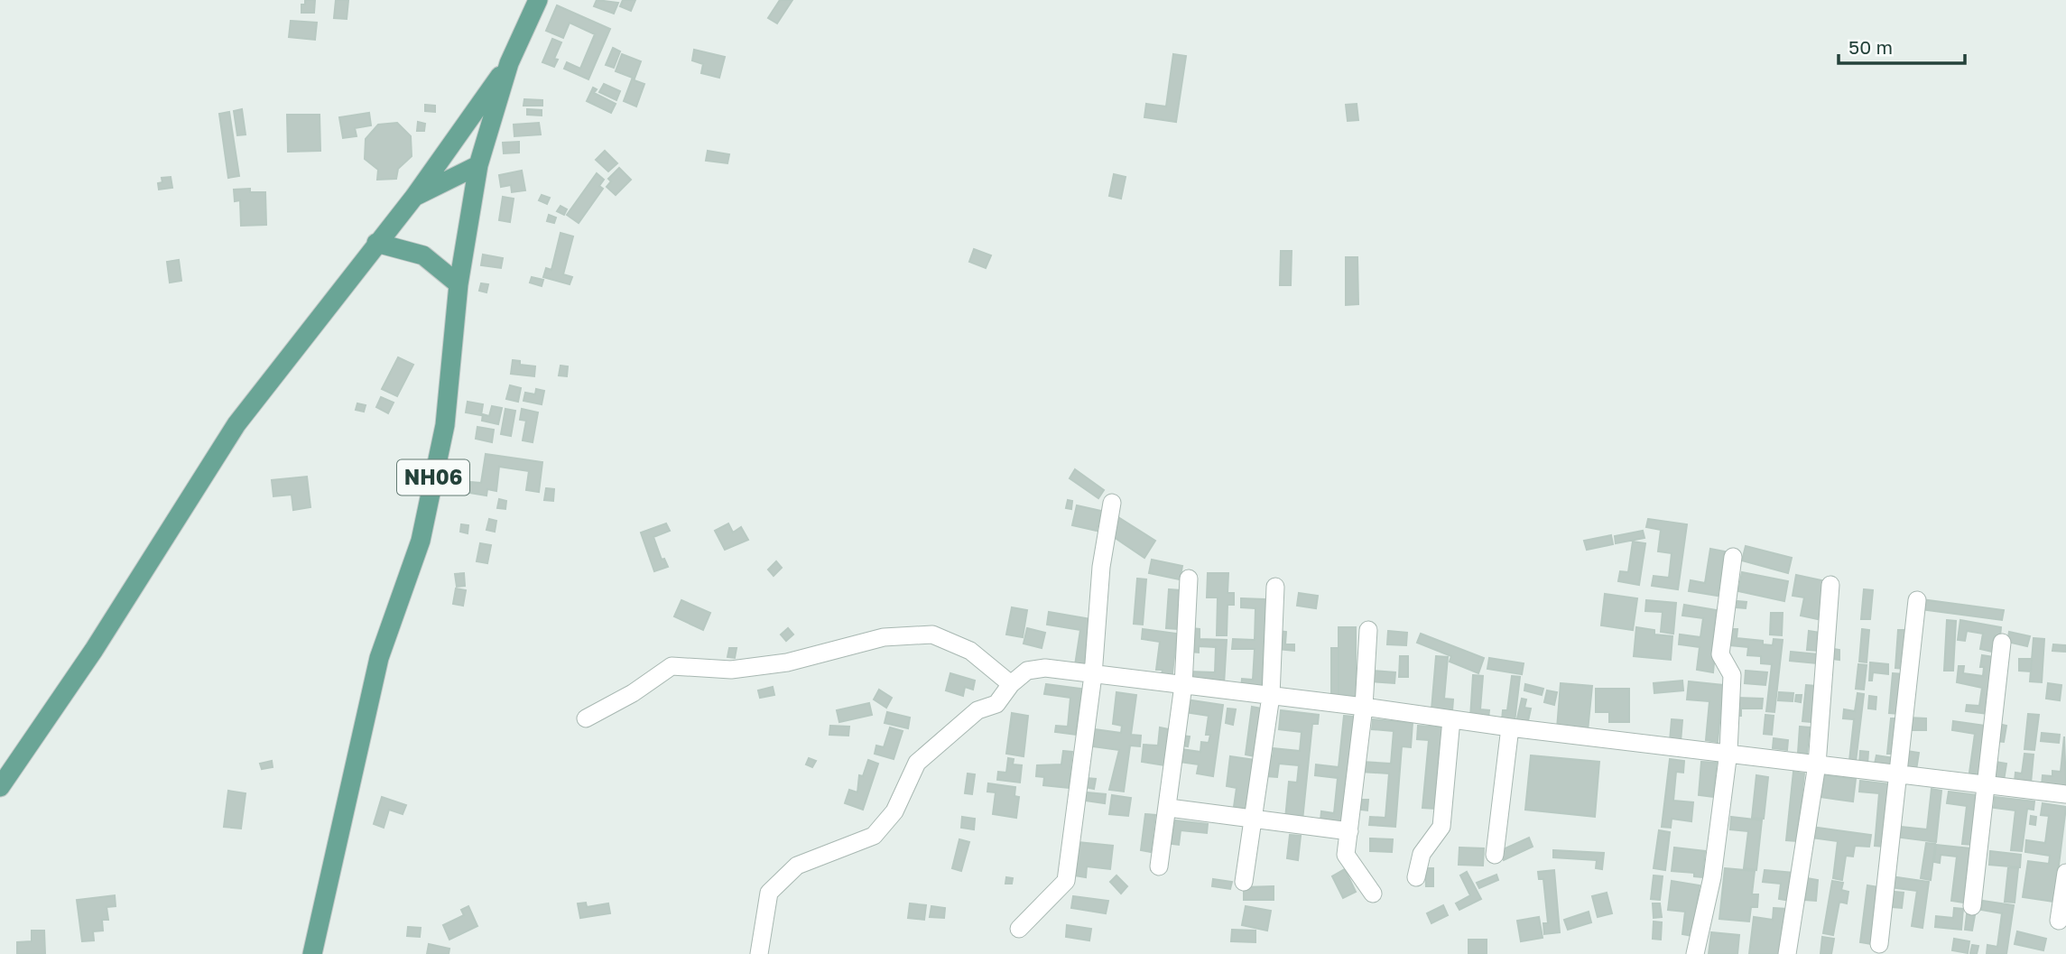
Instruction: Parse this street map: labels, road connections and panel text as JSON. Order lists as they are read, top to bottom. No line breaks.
{"streets":{"main road":["NH06"]},"scale_bar":"50 m"}
